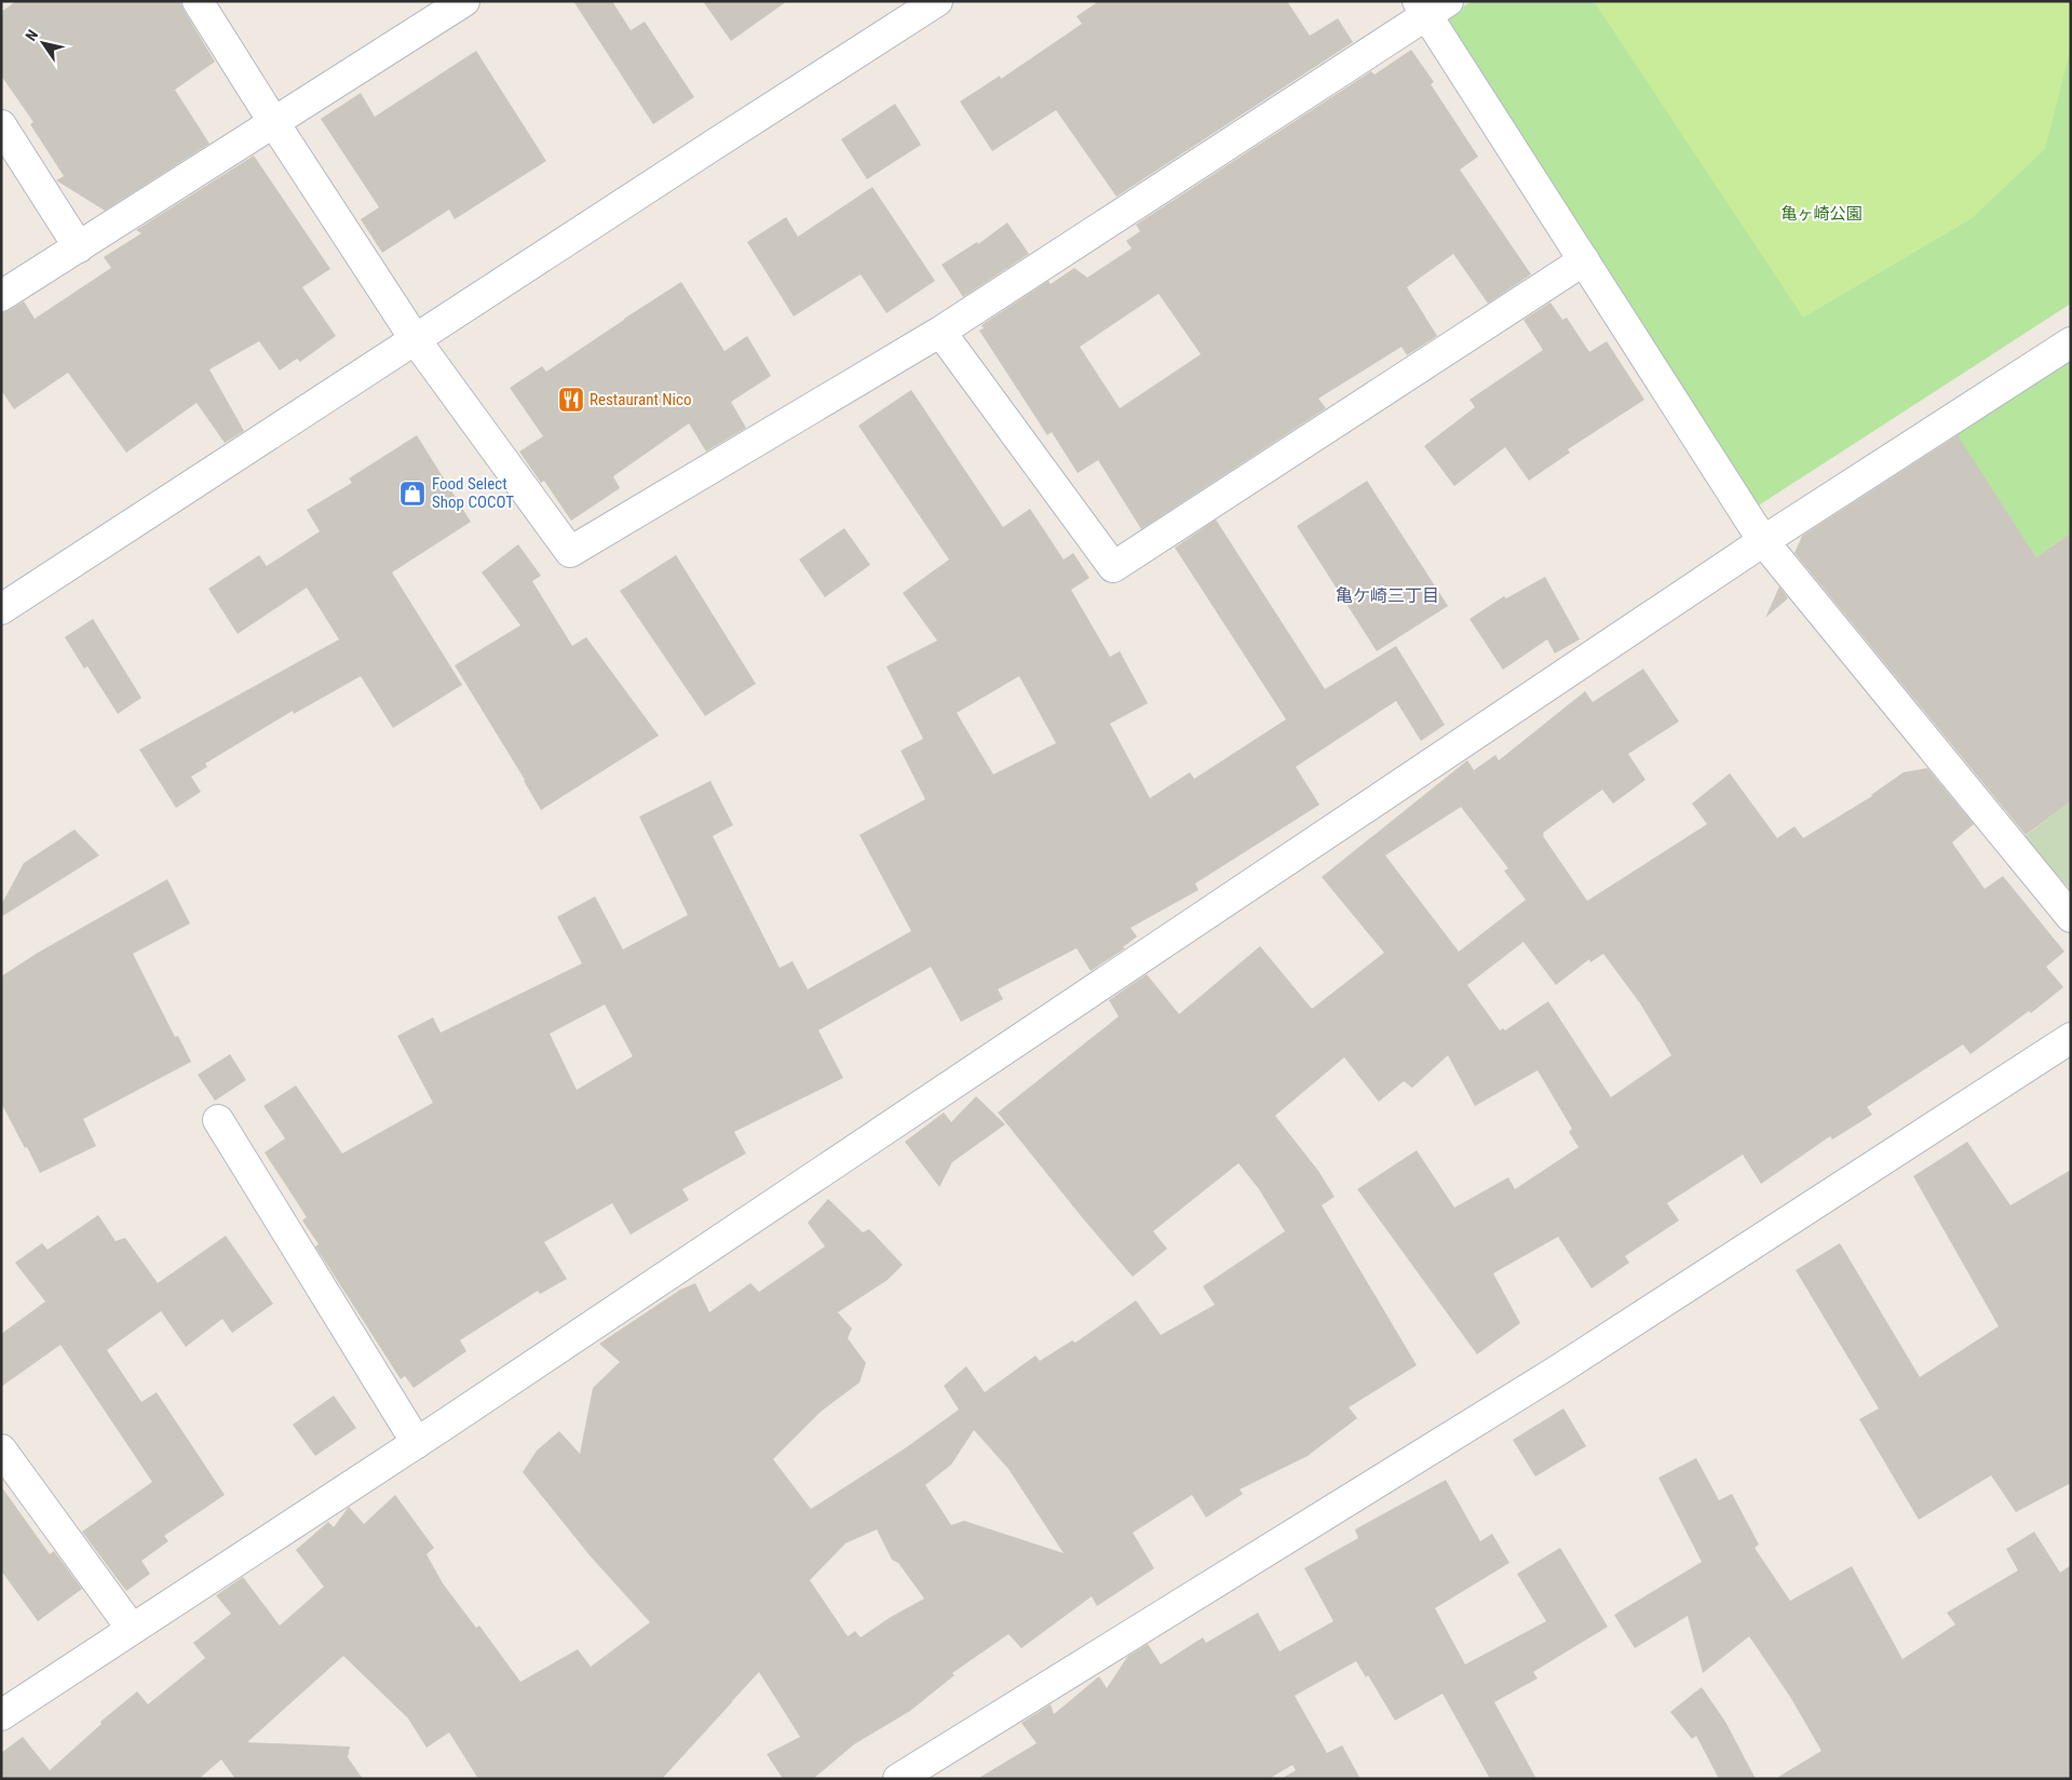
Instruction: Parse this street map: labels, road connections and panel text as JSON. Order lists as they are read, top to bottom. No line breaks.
{"districts":["亀ケ崎三丁目"],"parks":["亀ヶ崎公園"],"places":{"restaurant":["Restaurant Nico"],"shop":["Food Select Shop COCOT"]},"north":"top left"}
